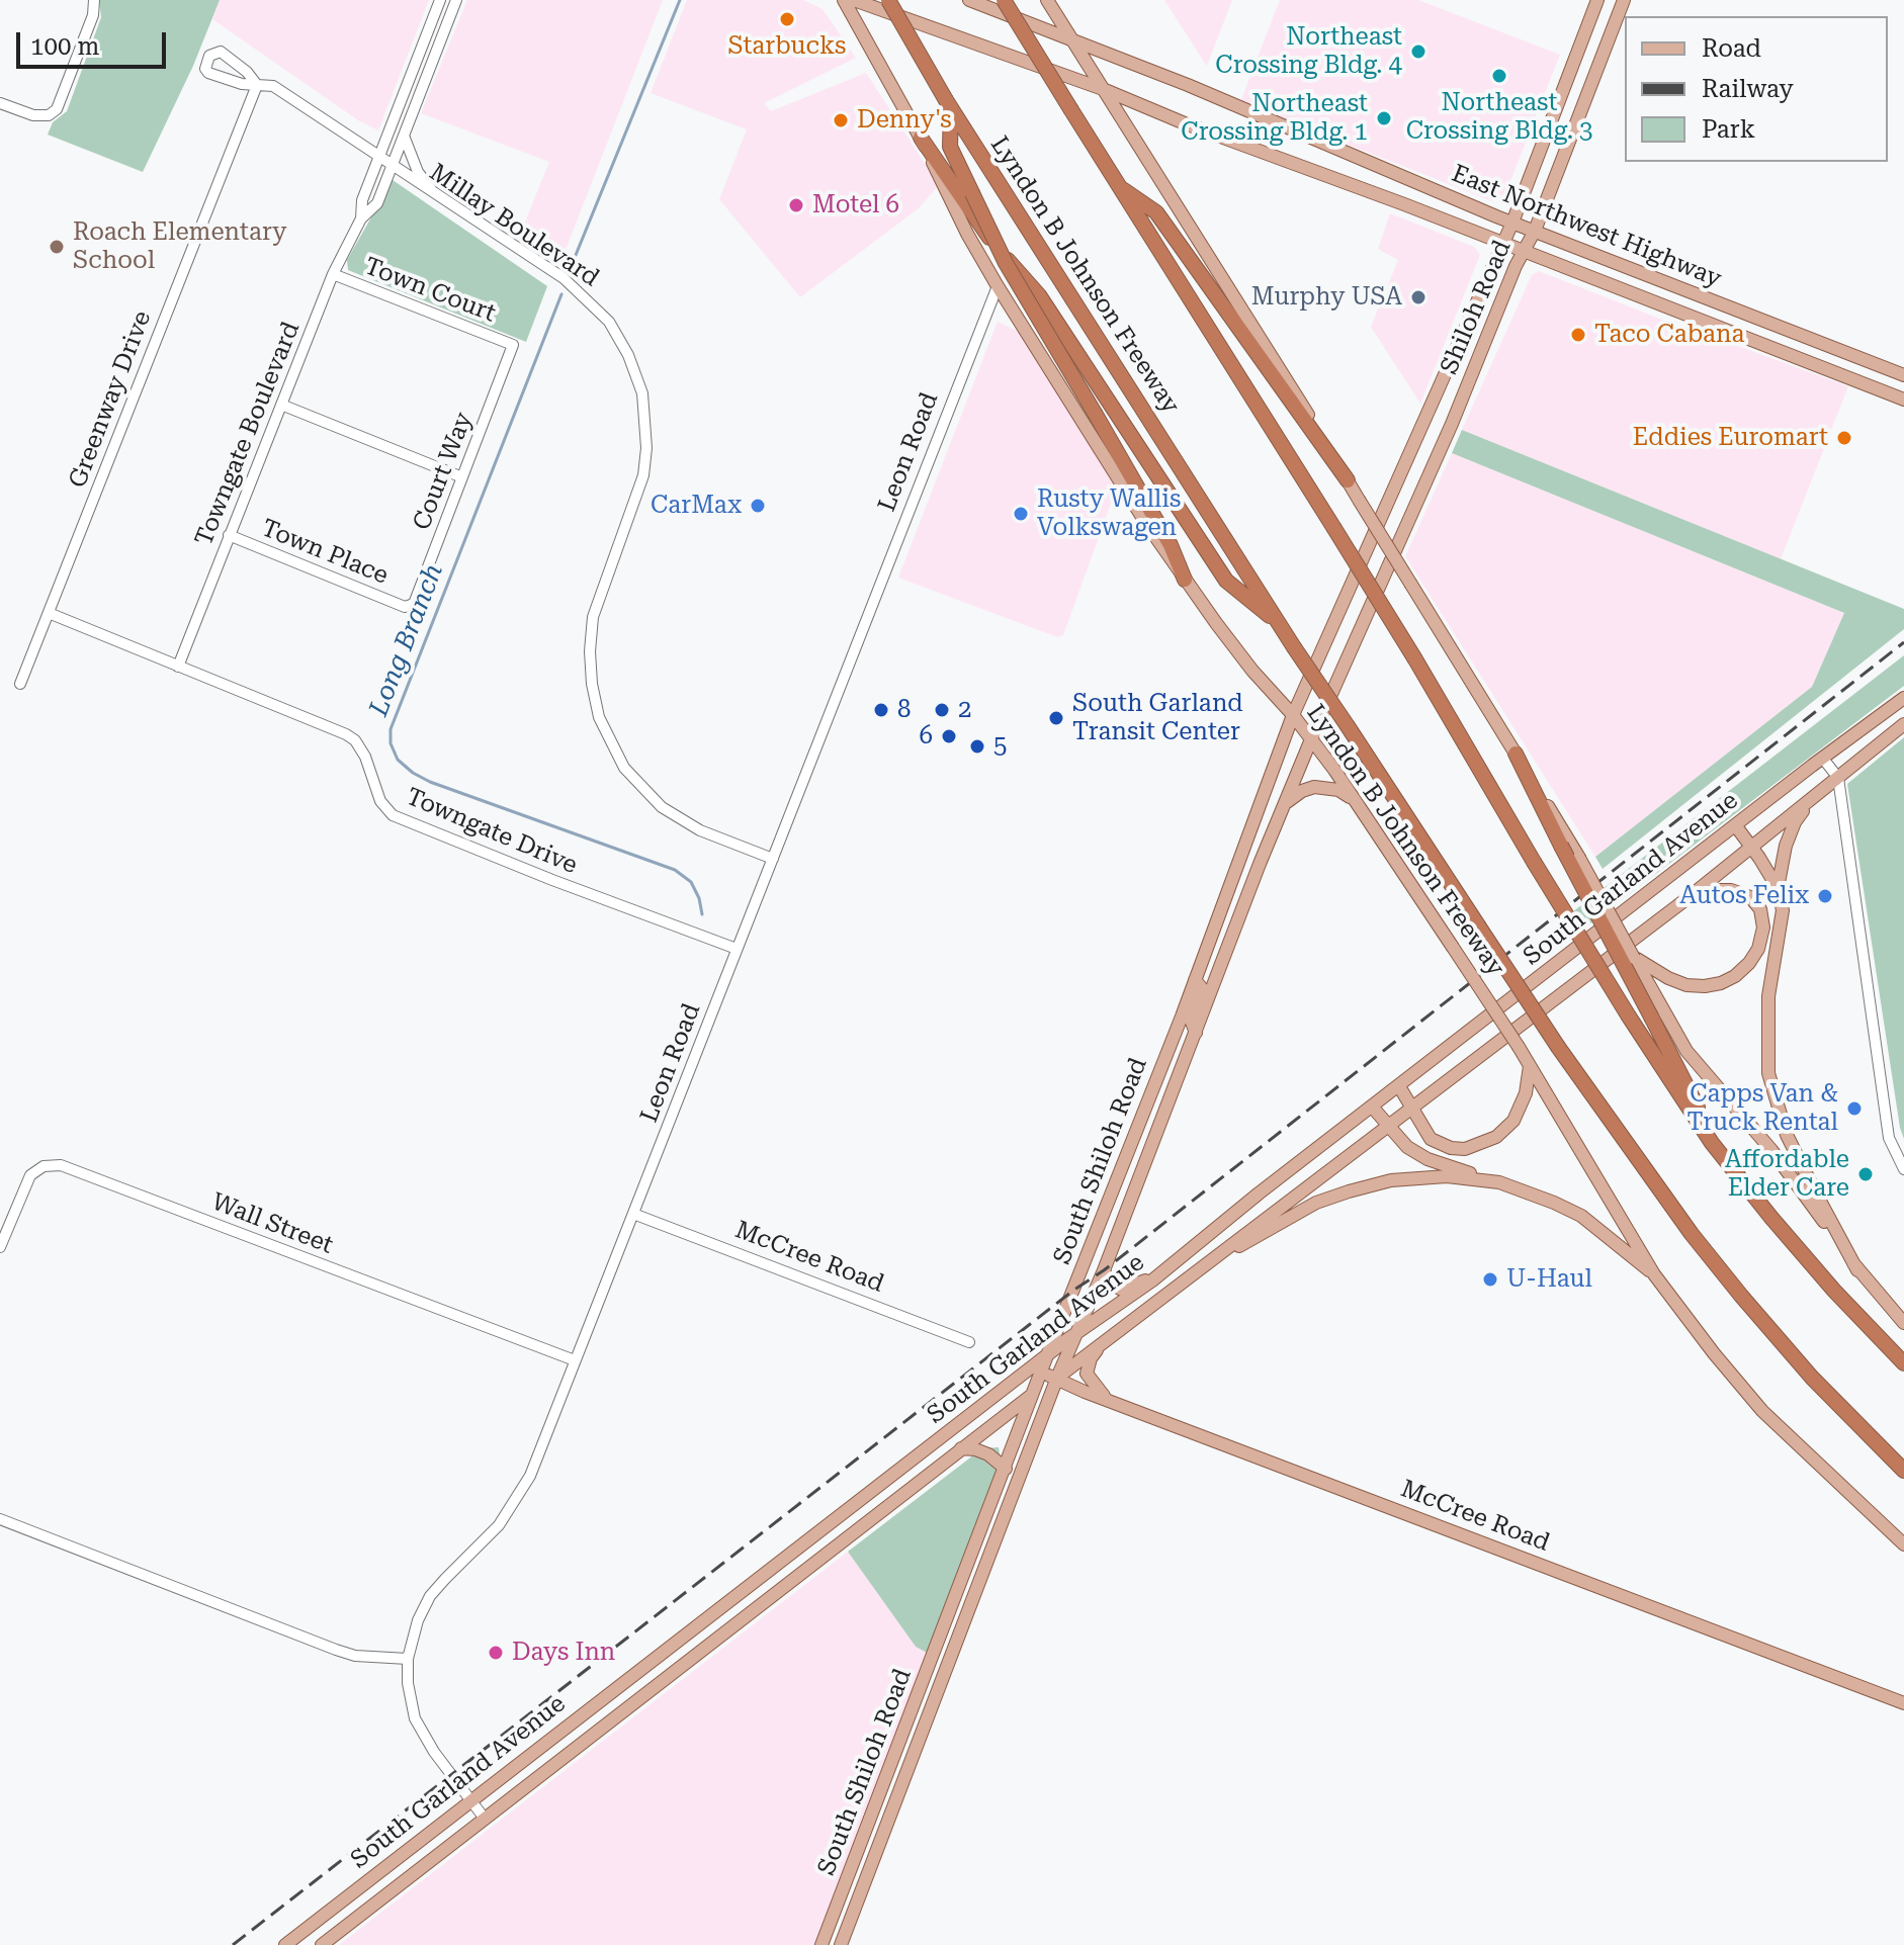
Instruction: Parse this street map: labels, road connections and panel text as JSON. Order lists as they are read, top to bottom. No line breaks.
{"streets":{"highway":["Lyndon B Johnson Freeway"],"main road":["East Northwest Highway","Shiloh Road","South Garland Avenue","South Shiloh Road","McCree Road"],"street":["Millay Boulevard","Town Court","Greenway Drive","Towngate Boulevard","Leon Road","Court Way","Town Place","Towngate Drive","Wall Street"]},"crossings":[["Millay Boulevard","Towngate Boulevard"],["Millay Boulevard","Leon Road"],["East Northwest Highway","Shiloh Road"],["Lyndon B Johnson Freeway","Leon Road"],["Lyndon B Johnson Freeway","South Shiloh Road"],["Town Court","Towngate Boulevard"],["Town Court","Court Way"],["Shiloh Road","South Shiloh Road"],["Greenway Drive","Towngate Drive"],["Towngate Boulevard","Town Place"],["Towngate Boulevard","Towngate Drive"],["Leon Road","Towngate Drive"],["Leon Road","South Garland Avenue"],["Leon Road","Wall Street"],["Leon Road","McCree Road"],["Court Way","Town Place"],["South Garland Avenue","South Shiloh Road"],["South Garland Avenue","McCree Road"],["South Shiloh Road","McCree Road"]],"water":["Long Branch"],"places":["Starbucks","Northeast Crossing Bldg. 4","Northeast Crossing Bldg. 3","Northeast Crossing Bldg. 1","Denny's","Motel 6","Roach Elementary School","Murphy USA","Taco Cabana","Eddies Euromart","CarMax","Rusty Wallis Volkswagen","8","2","South Garland Transit Center","6","5","Autos Felix","Capps Van & Truck Rental","Affordable Elder Care","U-Haul","Days Inn"],"legend":["Road","Railway","Park"],"scale_bar":"100 m"}
